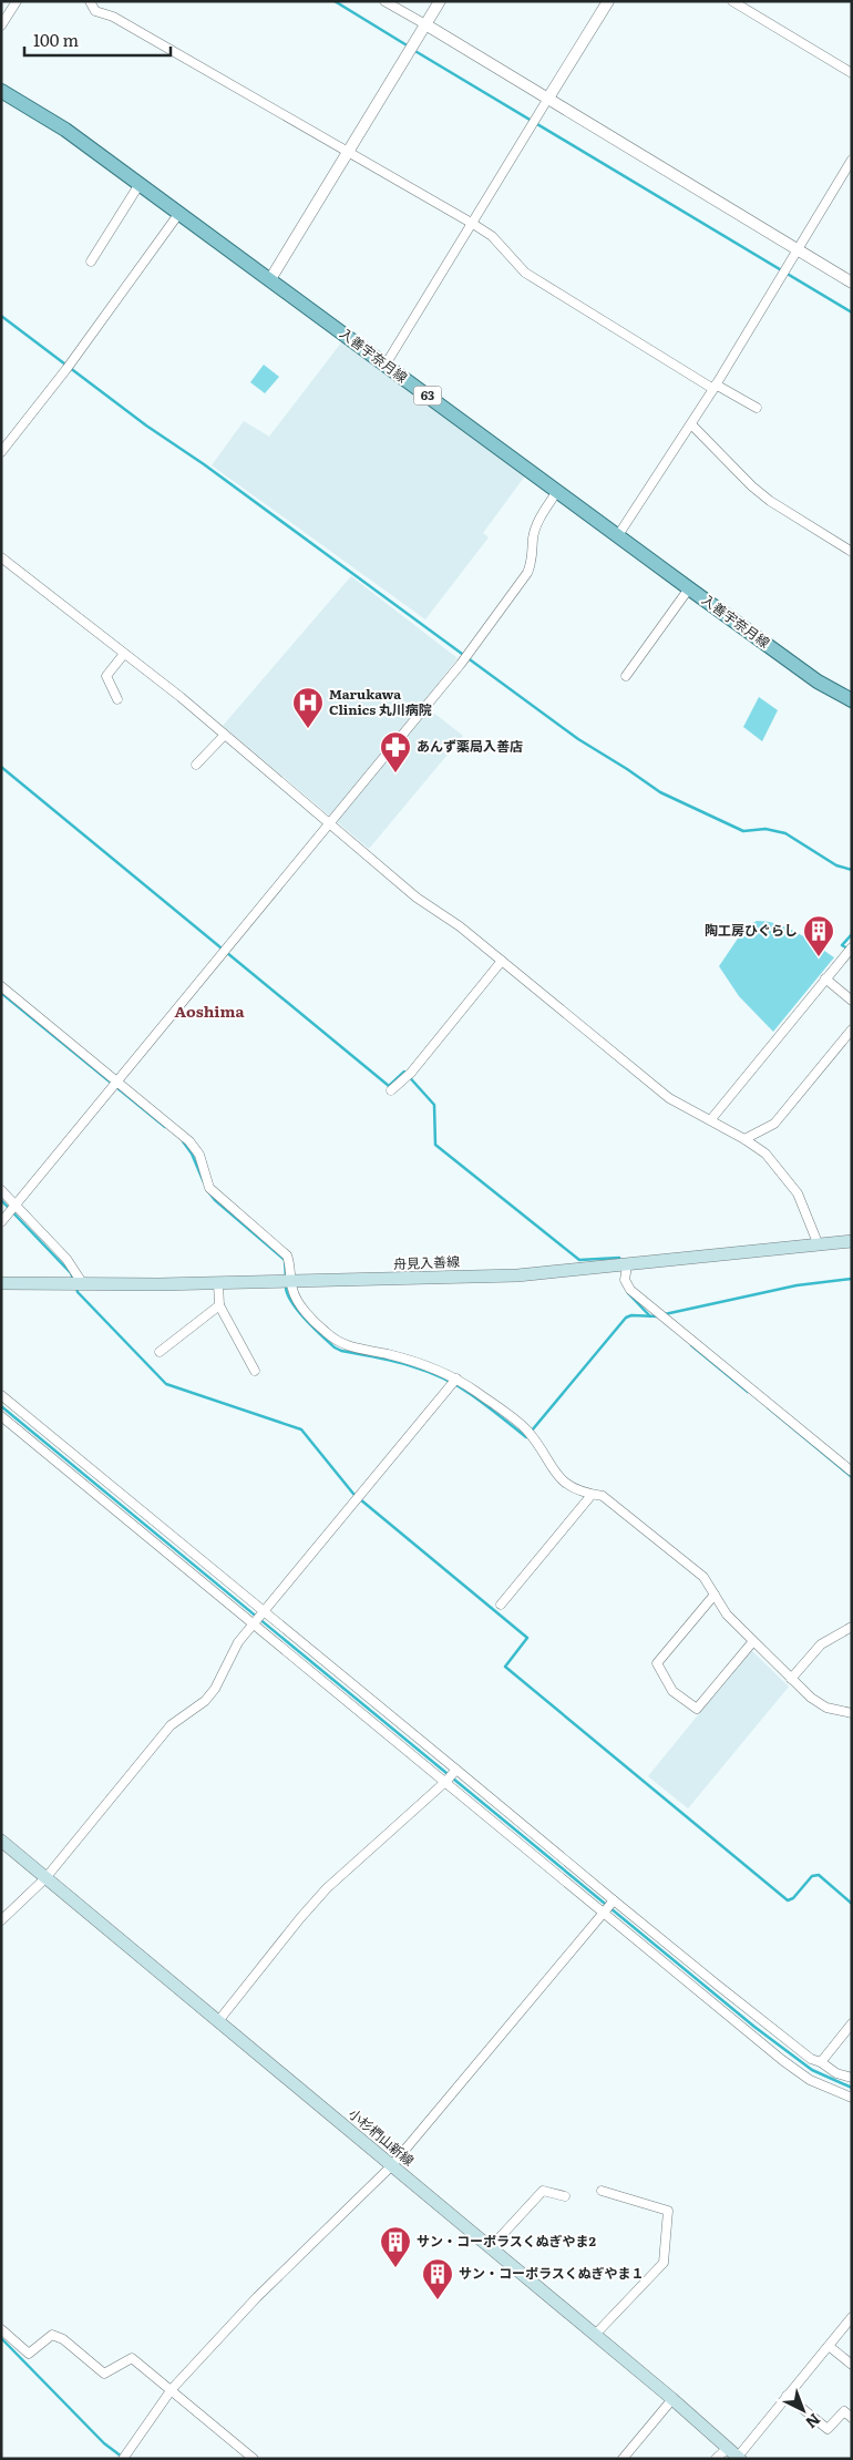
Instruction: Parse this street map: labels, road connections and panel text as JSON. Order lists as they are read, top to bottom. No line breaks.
{"streets":{"main road":["入善宇奈月線","63","舟見入善線","小杉椚山新線"]},"districts":["Aoshima"],"places":{"hospital":["Marukawa Clinics 丸川病院"],"pharmacy":["あんず薬局入善店"],"building":["陶工房ひぐらし","サン・コーポラスくぬぎやま2","サン・コーポラスくぬぎやま１"]},"scale_bar":"100 m","north":"bottom right"}
